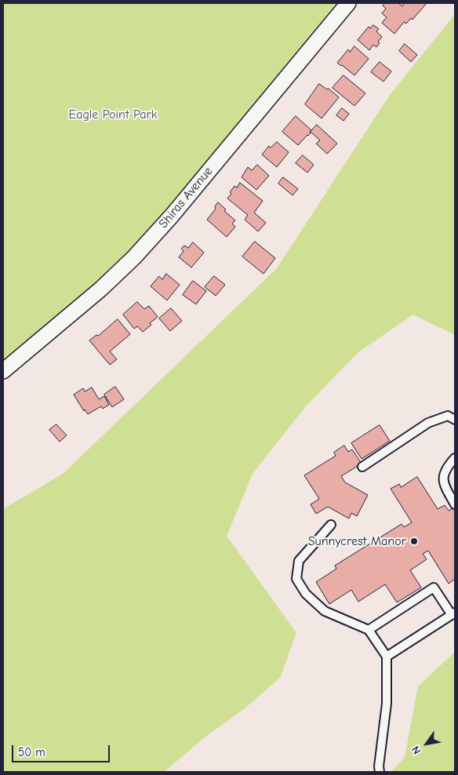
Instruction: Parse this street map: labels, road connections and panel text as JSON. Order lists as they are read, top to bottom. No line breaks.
{"streets":{"street":["Shiras Avenue"]},"parks":["Eagle Point Park"],"places":["Sunnycrest Manor"],"scale_bar":"50 m","north":"bottom left"}
